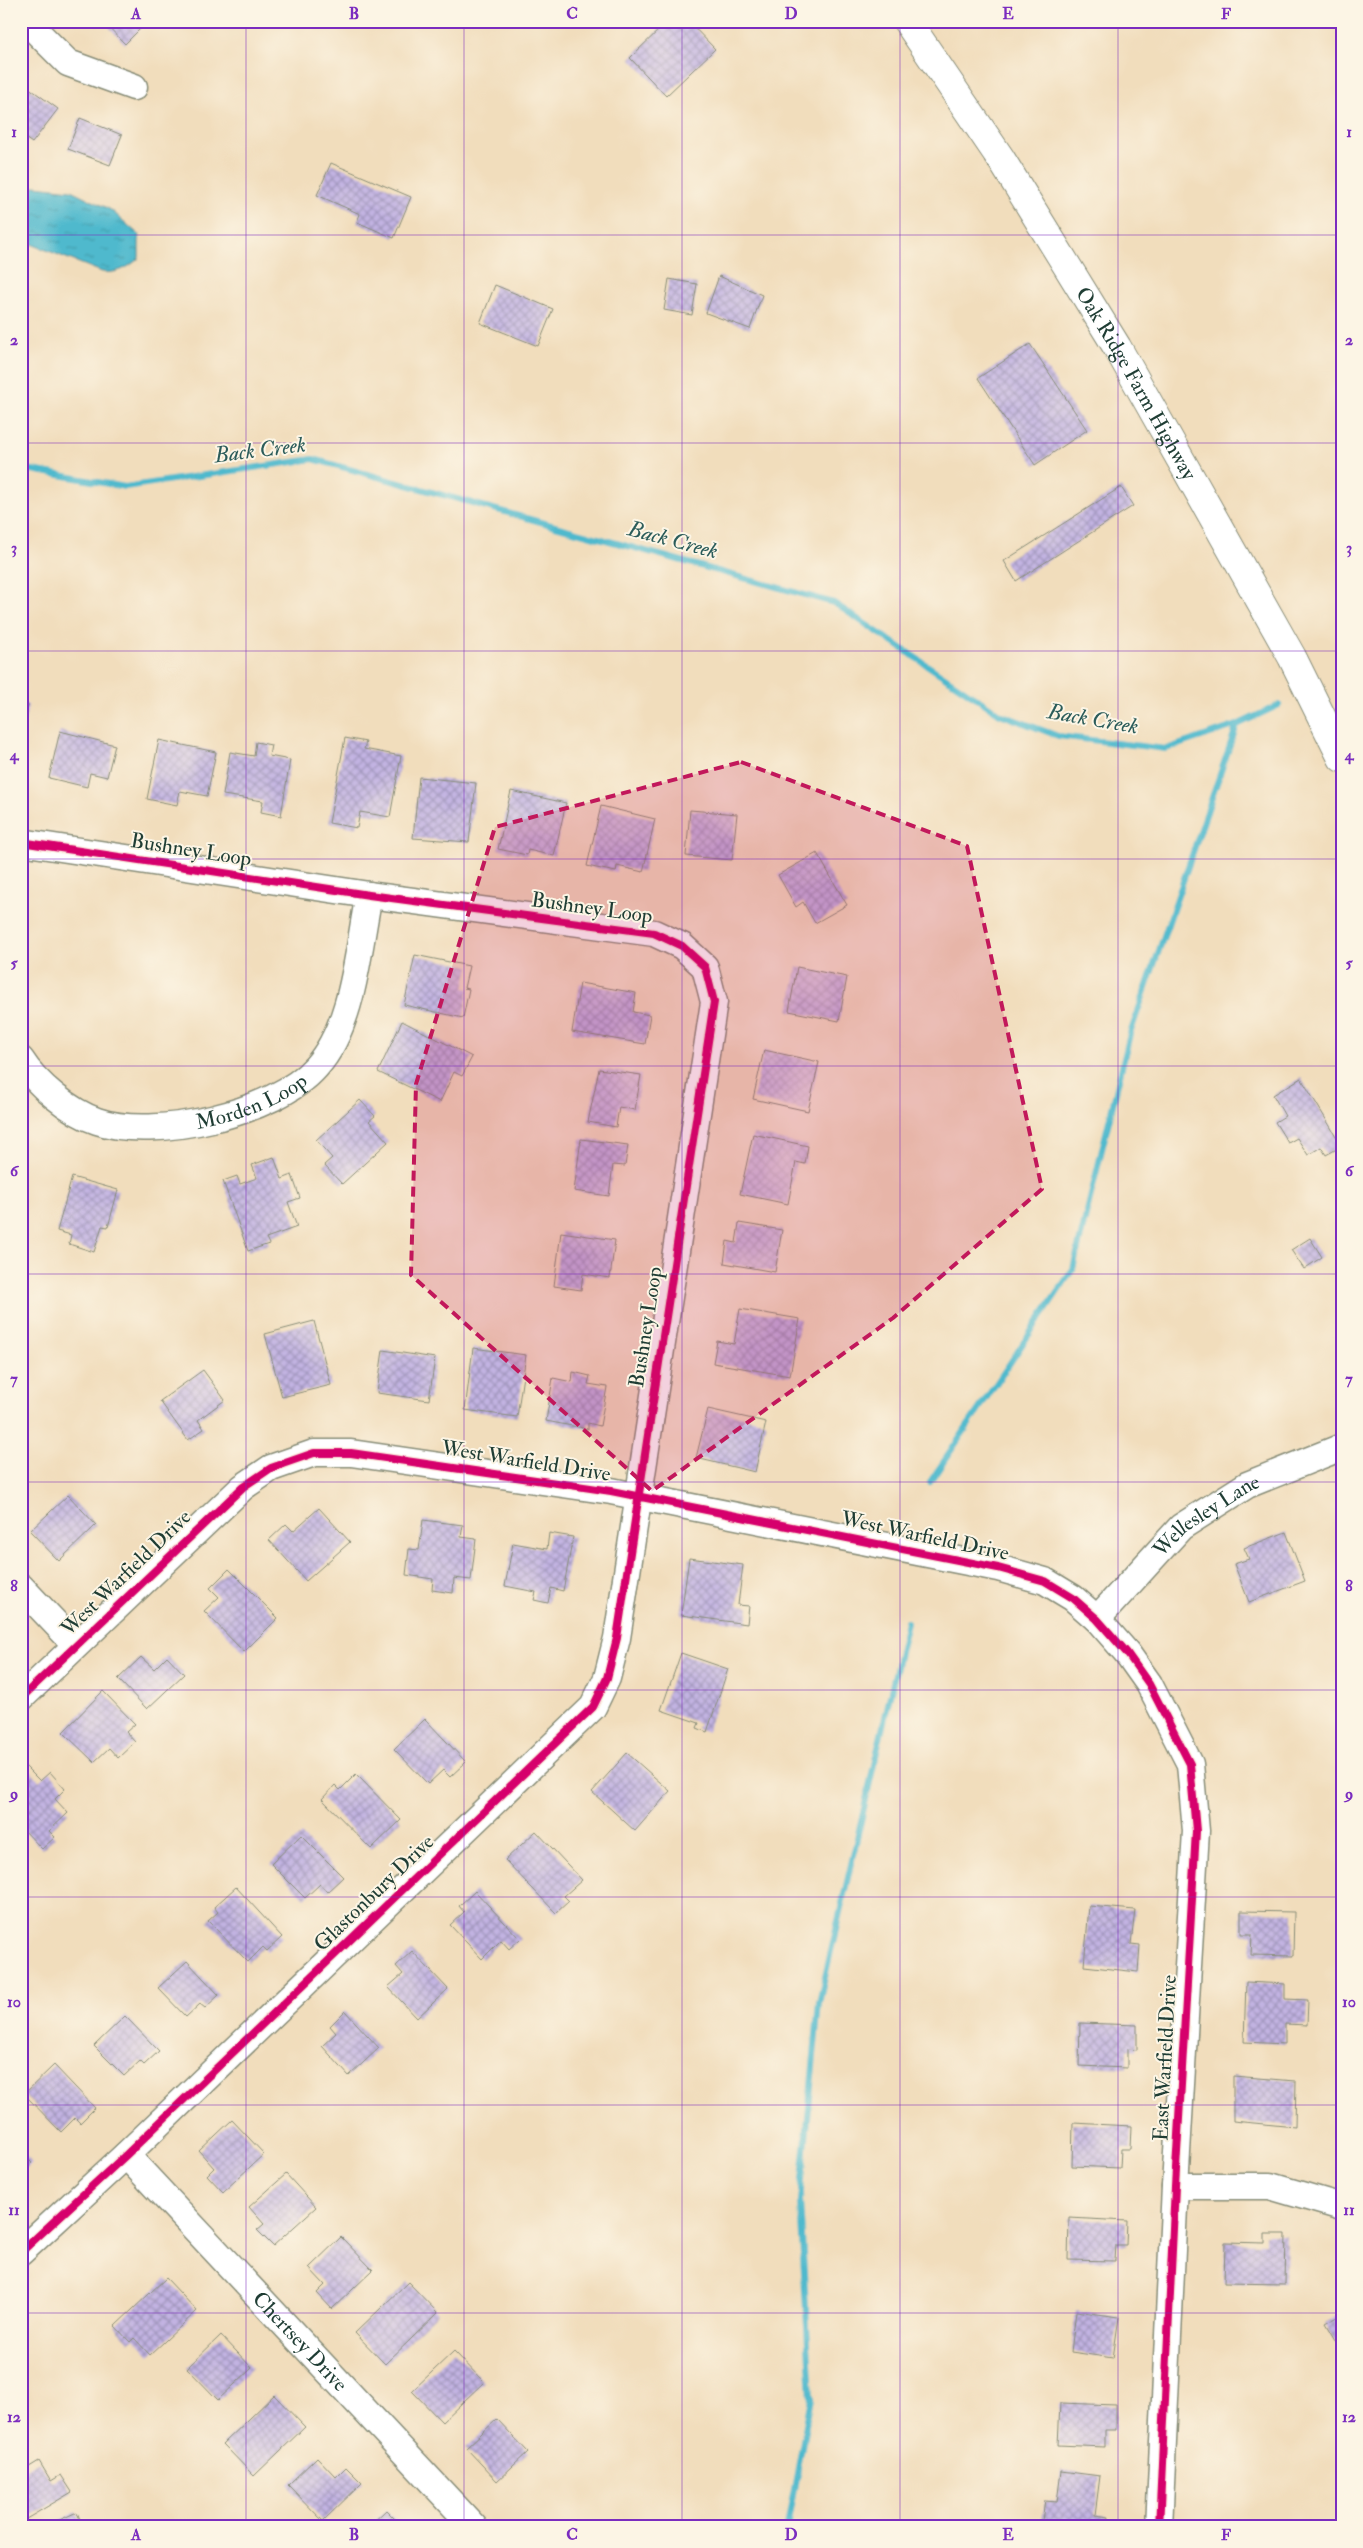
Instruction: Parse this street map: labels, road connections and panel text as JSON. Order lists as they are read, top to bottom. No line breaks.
{"streets":{"main road":["Oak Ridge Farm Highway"],"street":["Bushney Loop","Morden Loop","West Warfield Drive","Wellesley Lane","Glastonbury Drive","East Warfield Drive","Chertsey Drive"]},"crossings":[["Bushney Loop","Morden Loop"],["Bushney Loop","West Warfield Drive"],["Bushney Loop","Glastonbury Drive"],["West Warfield Drive","Wellesley Lane"],["West Warfield Drive","Glastonbury Drive"],["West Warfield Drive","East Warfield Drive"],["Wellesley Lane","East Warfield Drive"],["Glastonbury Drive","Chertsey Drive"]],"water":["Back Creek"],"grid":{"columns":["A","B","C","D","E","F"],"rows":["1","2","3","4","5","6","7","8","9","10","11","12"]}}
